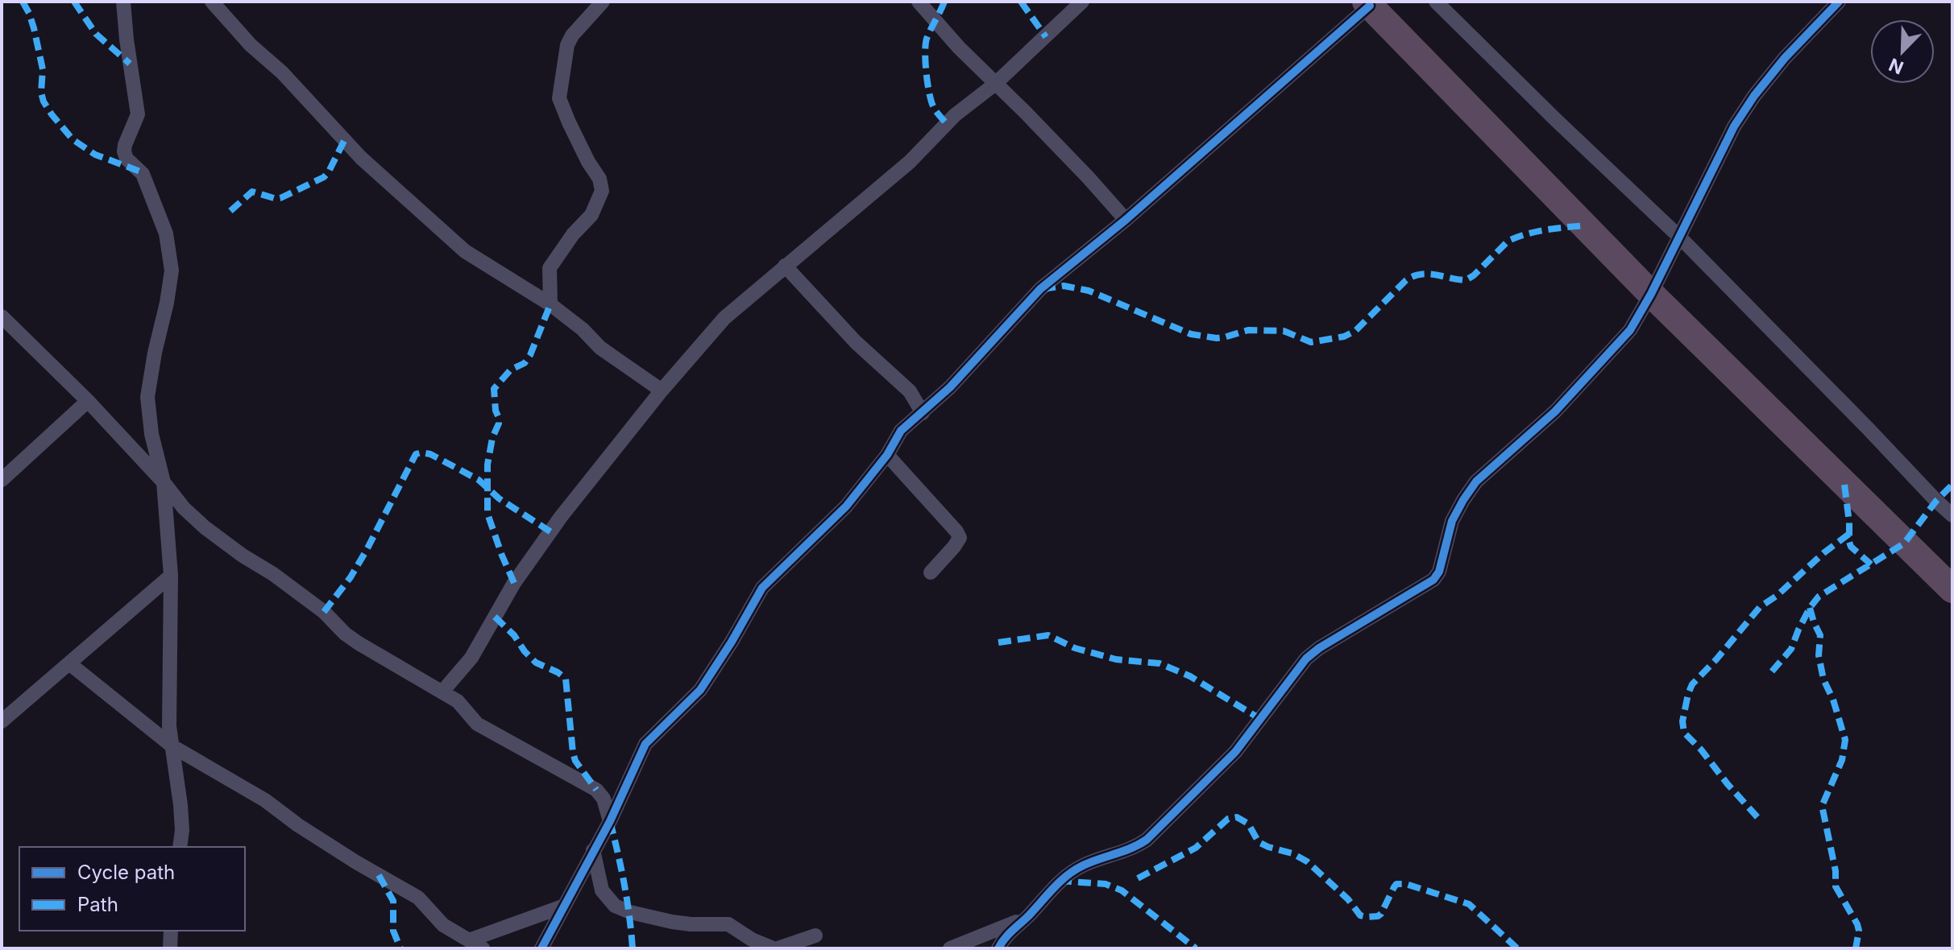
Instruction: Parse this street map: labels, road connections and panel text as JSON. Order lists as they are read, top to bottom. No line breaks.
{"legend":["Cycle path","Path"],"north":"bottom left"}
